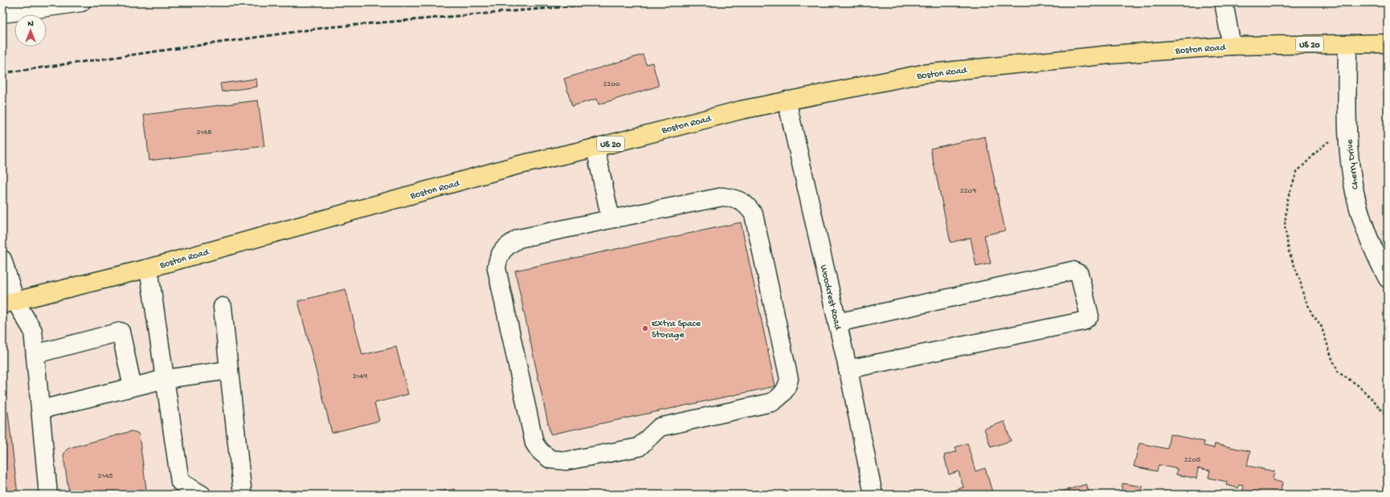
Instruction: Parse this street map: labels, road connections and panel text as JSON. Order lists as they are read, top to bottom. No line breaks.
{"streets":{"main road":["US 20","Boston Road"],"street":["Cherry Drive","Woodcrest Road"]},"crossings":[["Boston Road","Cherry Drive"],["Boston Road","Woodcrest Road"]],"places":["Extra Space Storage"],"house_numbers":["2200","2148","2207","2149","2205","2145"],"north":"top"}
